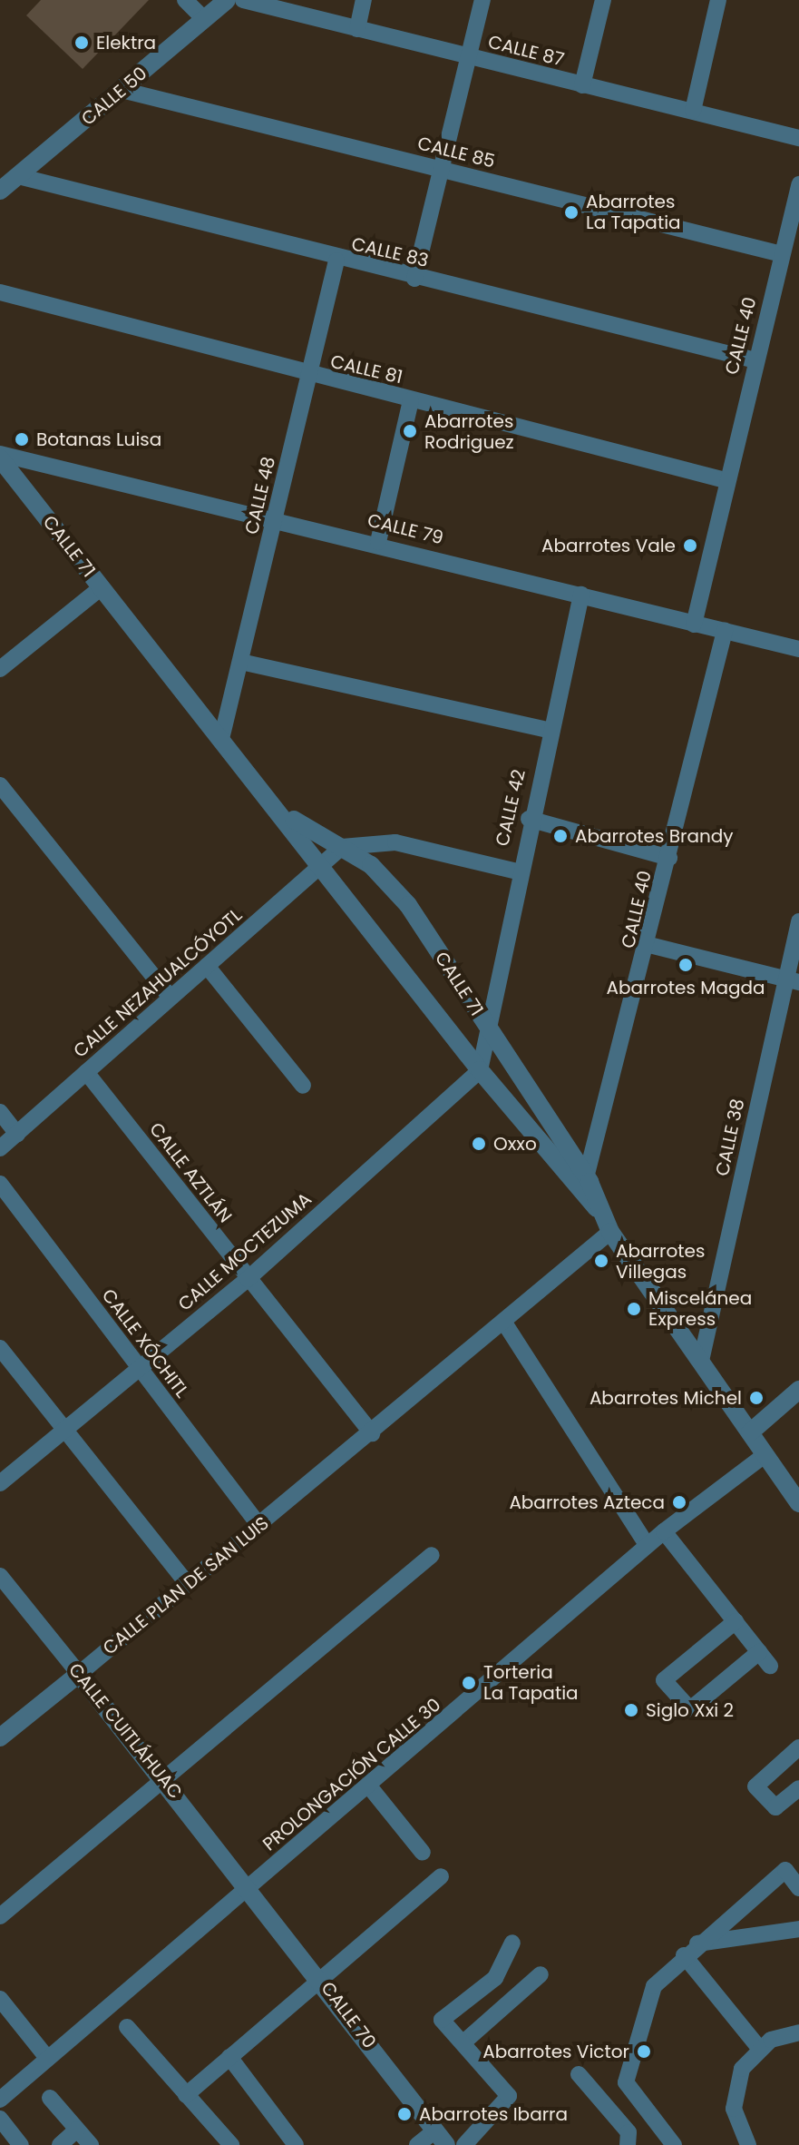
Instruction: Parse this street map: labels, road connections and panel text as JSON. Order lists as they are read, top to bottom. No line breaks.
{"streets":{"street":["CALLE 87","CALLE 50","CALLE 85","CALLE 83","CALLE 40","CALLE 81","CALLE 48","CALLE 79","CALLE 71","CALLE 42","CALLE NEZAHUALCÓYOTL","CALLE 38","CALLE AZTLÁN","CALLE MOCTEZUMA","CALLE XÓCHITL","CALLE PLAN DE SAN LUIS","CALLE CUITLÁHUAC","PROLONGACIÓN CALLE 30","CALLE 70"]},"crossings":[["CALLE 50","CALLE 85"],["CALLE 50","CALLE 83"],["CALLE 85","CALLE 40"],["CALLE 83","CALLE 40"],["CALLE 83","CALLE 48"],["CALLE 40","CALLE 81"],["CALLE 40","CALLE 79"],["CALLE 40","CALLE 71"],["CALLE 81","CALLE 48"],["CALLE 48","CALLE 79"],["CALLE 48","CALLE 71"],["CALLE 79","CALLE 71"],["CALLE 79","CALLE 42"],["CALLE 71","CALLE 42"],["CALLE 71","CALLE NEZAHUALCÓYOTL"],["CALLE 71","CALLE 38"],["CALLE 71","CALLE MOCTEZUMA"],["CALLE 71","CALLE PLAN DE SAN LUIS"],["CALLE 71","PROLONGACIÓN CALLE 30"],["CALLE NEZAHUALCÓYOTL","CALLE AZTLÁN"],["CALLE AZTLÁN","CALLE MOCTEZUMA"],["CALLE AZTLÁN","CALLE PLAN DE SAN LUIS"],["CALLE MOCTEZUMA","CALLE XÓCHITL"],["CALLE XÓCHITL","CALLE PLAN DE SAN LUIS"],["CALLE PLAN DE SAN LUIS","CALLE CUITLÁHUAC"],["CALLE CUITLÁHUAC","PROLONGACIÓN CALLE 30"],["CALLE CUITLÁHUAC","CALLE 70"],["PROLONGACIÓN CALLE 30","CALLE 70"]],"places":["Elektra","Abarrotes La Tapatia","Abarrotes Rodriguez","Botanas Luisa","Abarrotes Vale","Abarrotes Brandy","Abarrotes Magda","Oxxo","Abarrotes Villegas","Miscelánea Express","Abarrotes Michel","Abarrotes Azteca","Torteria La Tapatia","Siglo Xxi 2","Abarrotes Victor","Abarrotes Ibarra"]}
